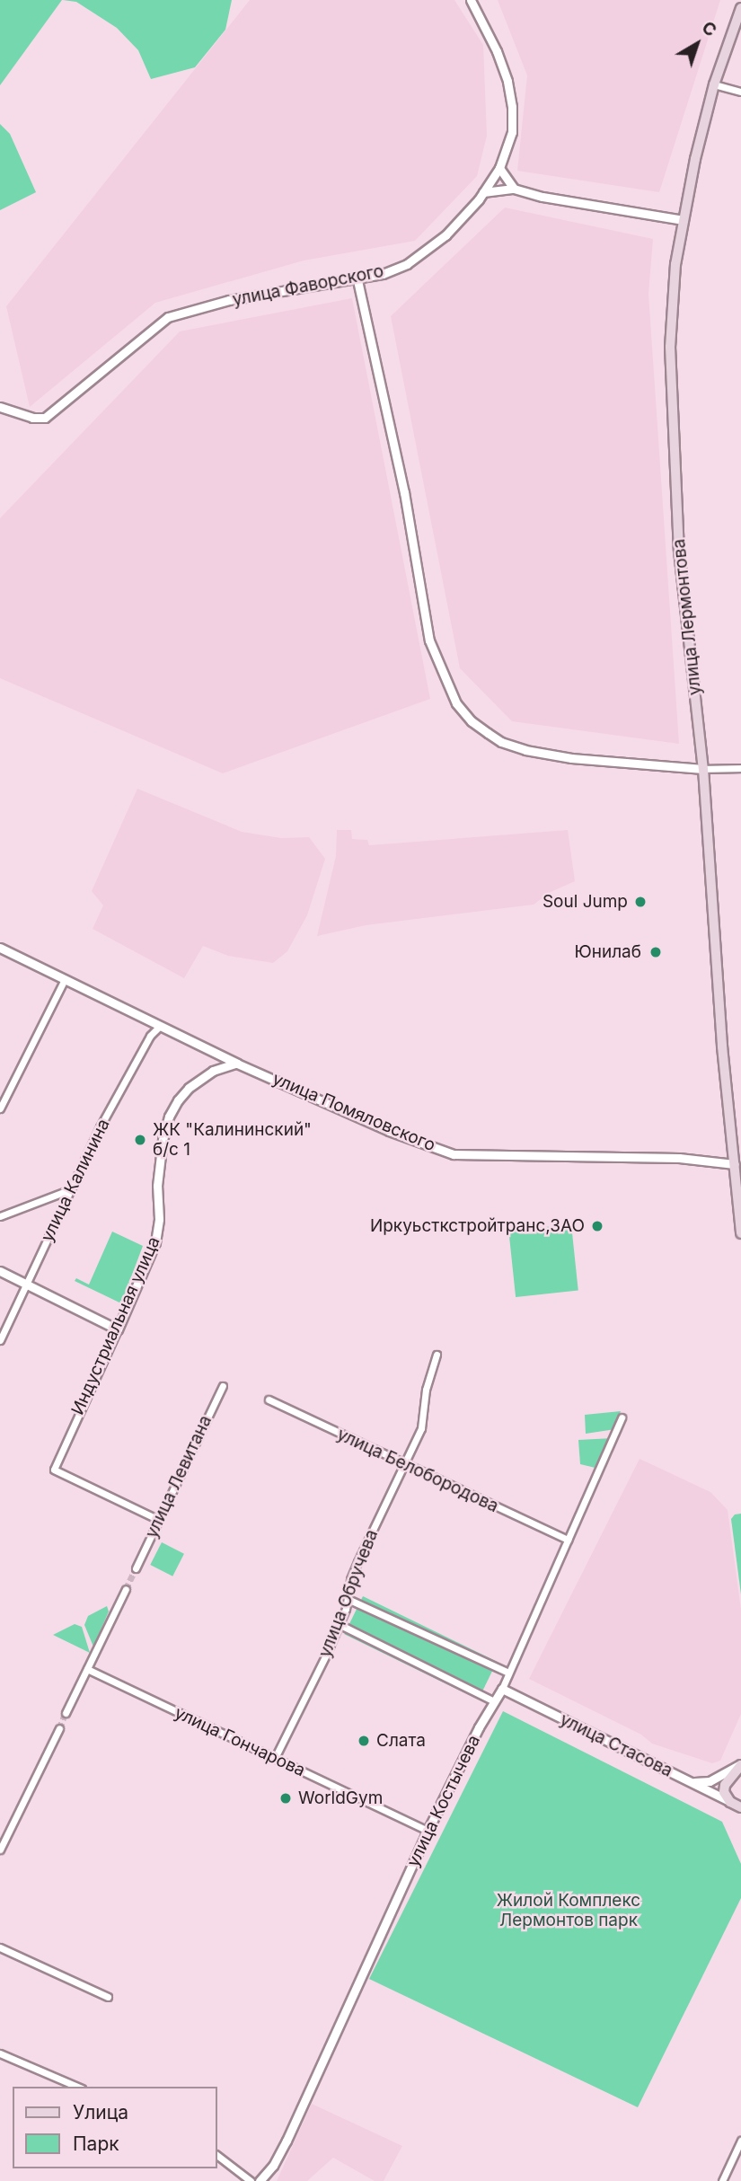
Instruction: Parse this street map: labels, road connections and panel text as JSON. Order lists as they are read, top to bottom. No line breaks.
{"streets":{"main road":["улица Лермонтова"],"street":["улица Фаворского","улица Помяловского","улица Калинина","Индустриальная улица","улица Белобородова","улица Левитана","улица Обручева","улица Гончарова","улица Стасова","улица Костычева"]},"crossings":[["улица Лермонтова","улица Помяловского"],["улица Помяловского","улица Калинина"],["улица Помяловского","Индустриальная улица"],["Индустриальная улица","улица Левитана"],["улица Белобородова","улица Обручева"],["улица Белобородова","улица Костычева"],["улица Обручева","улица Гончарова"],["улица Гончарова","улица Костычева"],["улица Стасова","улица Костычева"]],"parks":["Жилой Комплекс Лермонтов парк"],"places":["Soul Jump","Юнилаб","ЖК \"Калининский\" б/с 1","Иркуьсткстройтранс,ЗАО","Слата","WorldGym"],"legend":["Улица","Парк"],"north":"top right"}
